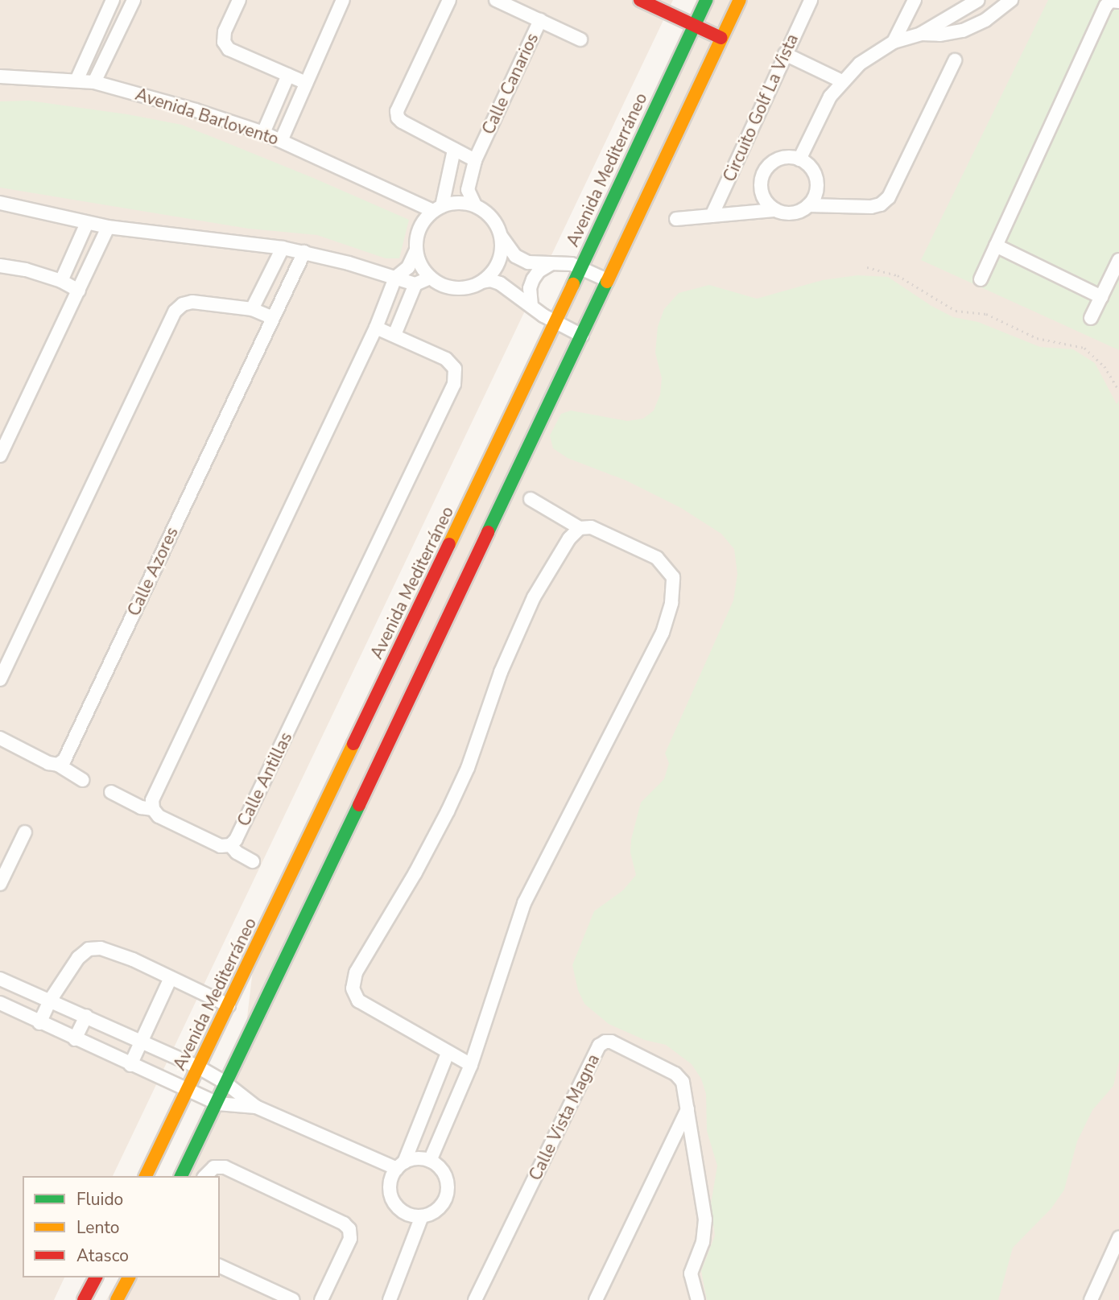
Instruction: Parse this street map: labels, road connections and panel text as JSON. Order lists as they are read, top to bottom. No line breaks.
{"streets":{"street":["Calle Canarios","Circuito Golf La Vista","Avenida Barlovento","Avenida Mediterráneo","Calle Azores","Calle Antillas","Calle Vista Magna"]},"crossings":[["Calle Canarios","Avenida Barlovento"]],"legend":["Fluido","Lento","Atasco"]}
